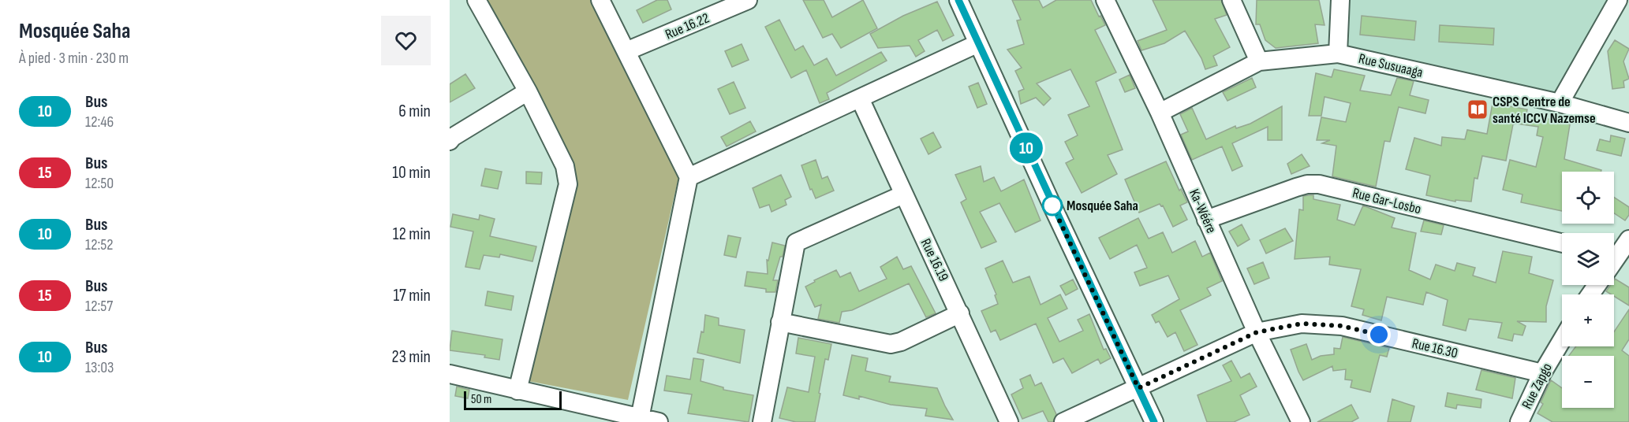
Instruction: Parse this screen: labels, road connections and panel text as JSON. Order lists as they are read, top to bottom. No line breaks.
{"streets":{"street":["Rue 16.22","Rue Susuaaga","Rue Gar-Losbo","Ka-Wéére","Rue 16.19","Rue 16.30","Rue Zapgo"]},"crossings":[["Rue Susuaaga","Ka-Wéére"],["Rue Gar-Losbo","Ka-Wéére"],["Ka-Wéére","Rue 16.30"],["Rue 16.30","Rue Zapgo"]],"places":{"library":["CSPS Centre de santé ICCV Nazemse"],"other":["Mosquée Saha"]},"lines":["bus line 10"],"scale_bar":"50 m","page":{"heading":["Mosquée Saha","À pied · 3 min · 230 m"],"on_map":"10","list":[{"mark":"10","name":"Bus","note":"12:46","value":"6 min"},{"mark":"15","name":"Bus","note":"12:50","value":"10 min"},{"mark":"10","name":"Bus","note":"12:52","value":"12 min"},{"mark":"15","name":"Bus","note":"12:57","value":"17 min"},{"mark":"10","name":"Bus","note":"13:03","value":"23 min"}],"map_buttons":["+","−"],"scale":"50 m"}}
